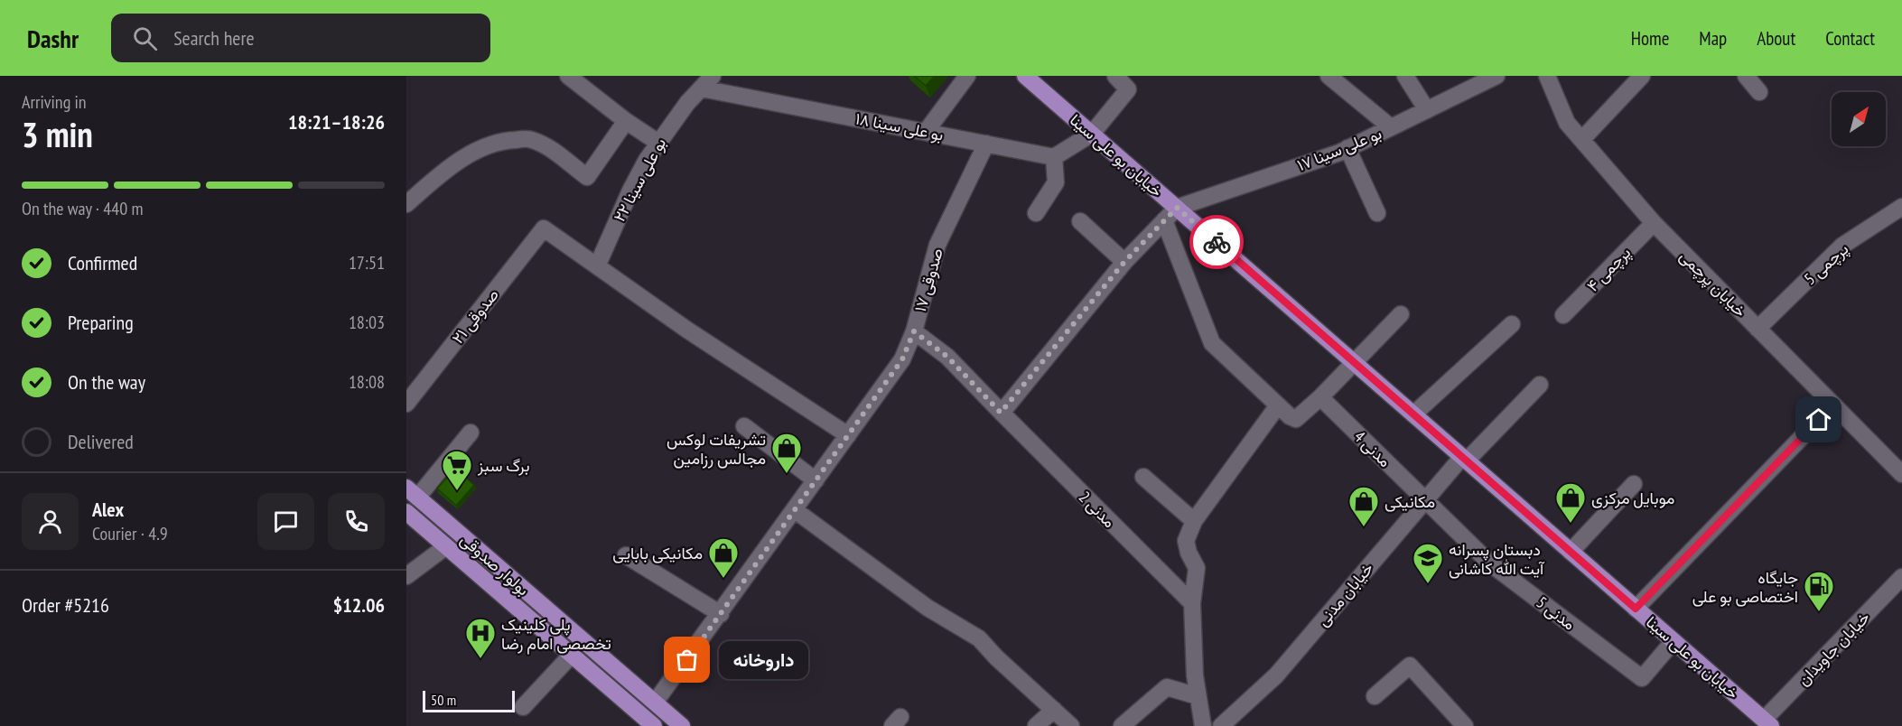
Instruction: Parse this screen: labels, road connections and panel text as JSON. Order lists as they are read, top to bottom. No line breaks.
{"streets":{"main road":["خیابان بو علی سینا","بولوار صدوقی"],"street":["بو علی سینا ۱۸","بو علی سینا ۱۷","بو علی سینا ۲۲","پرچمی 5","پرچمی ۴","صدوقی ۱۷","خیابان پرچمی","صدوقی ۲۱","مدنی 4","مدنی 2","خیابان مدنی","مدنی 5","خیابان جاویدان"]},"crossings":[["بو علی سینا ۱۸","بو علی سینا ۲۲"],["بو علی سینا ۱۸","صدوقی ۱۷"],["بو علی سینا ۱۷","خیابان بو علی سینا"],["خیابان بو علی سینا","خیابان مدنی"],["خیابان بو علی سینا","مدنی 5"],["خیابان بو علی سینا","خیابان جاویدان"],["بو علی سینا ۲۲","صدوقی ۲۱"],["پرچمی 5","خیابان پرچمی"],["پرچمی ۴","خیابان پرچمی"],["صدوقی ۱۷","مدنی 2"],["صدوقی ۱۷","بولوار صدوقی"],["مدنی 4","خیابان مدنی"],["مدنی 4","مدنی 5"],["خیابان مدنی","مدنی 5"]],"places":{"shop":["تشریفات لوکس مجالس رزامین","موبایل مرکزی","مکانیکی","مکانیکی بابایی"],"supermarket":["برگ سبز"],"school or university":["دبستان پسرانه آیت الله کاشانی"],"fuel station":["جایگاه اختصاصی بو علی"],"hospital":["پلی کلینیک تخصصی امام رضا"],"other":["داروخانه"]},"scale_bar":"50 m","north":"top right","page":{"header":"Dashr","search":"Search here","nav":["Home","Map","About","Contact"],"heading":["3 min","Arriving in","18:21–18:26"],"panel":["Alex","Courier · 4.9","Order #5216","$12.06"],"bar":"On the way · 440 m","list":[["Confirmed","17:51"],["Preparing","18:03"],["On the way","18:08"],"Delivered"],"bubble":"داروخانه","scale":"50 m"}}
